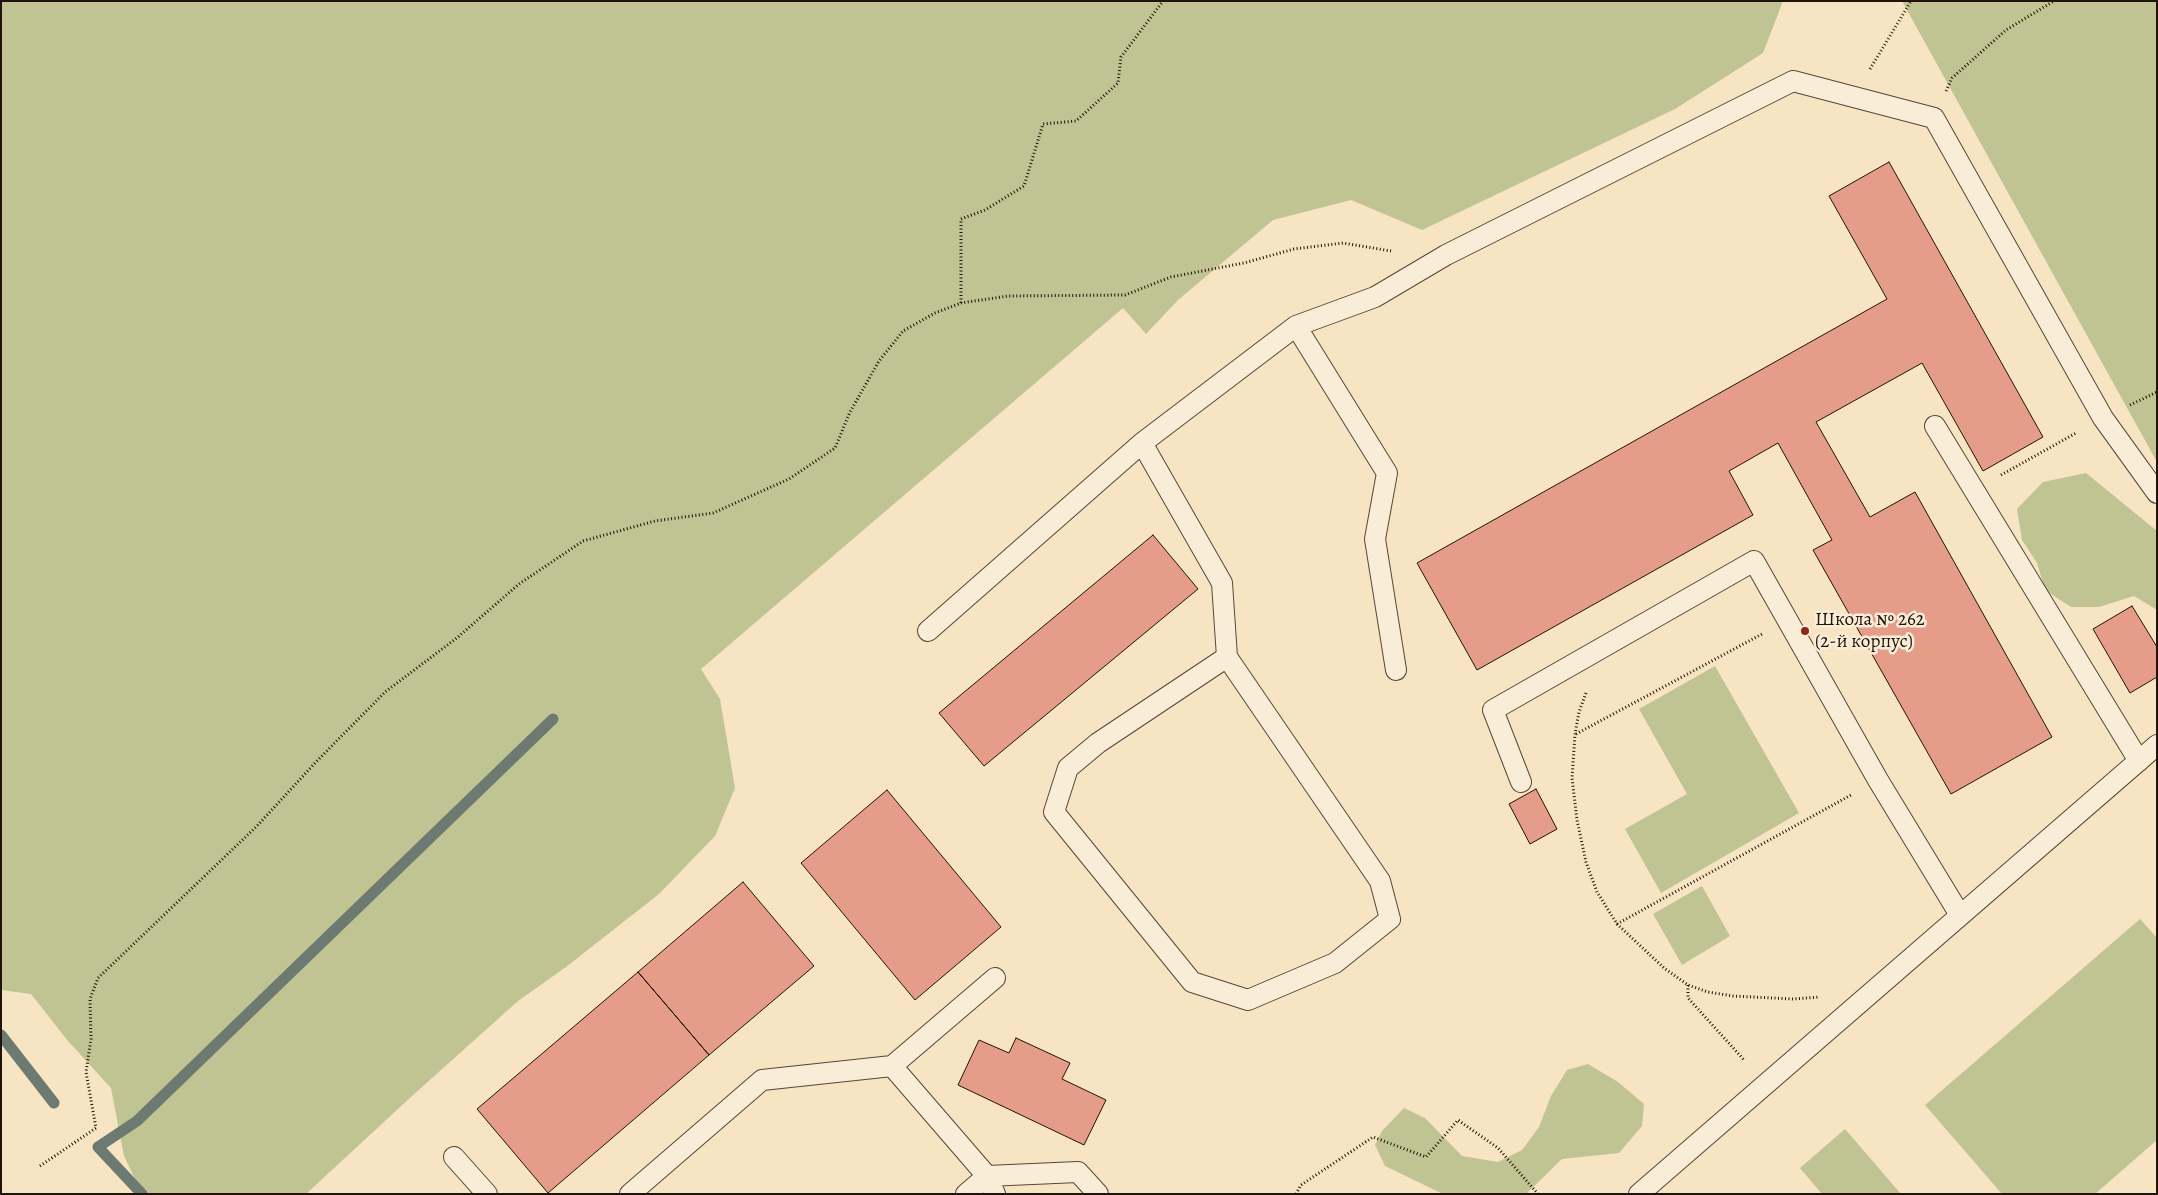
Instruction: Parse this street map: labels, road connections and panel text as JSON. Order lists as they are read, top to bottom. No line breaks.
{"places":["Школа № 262 (2-й корпус)"]}
